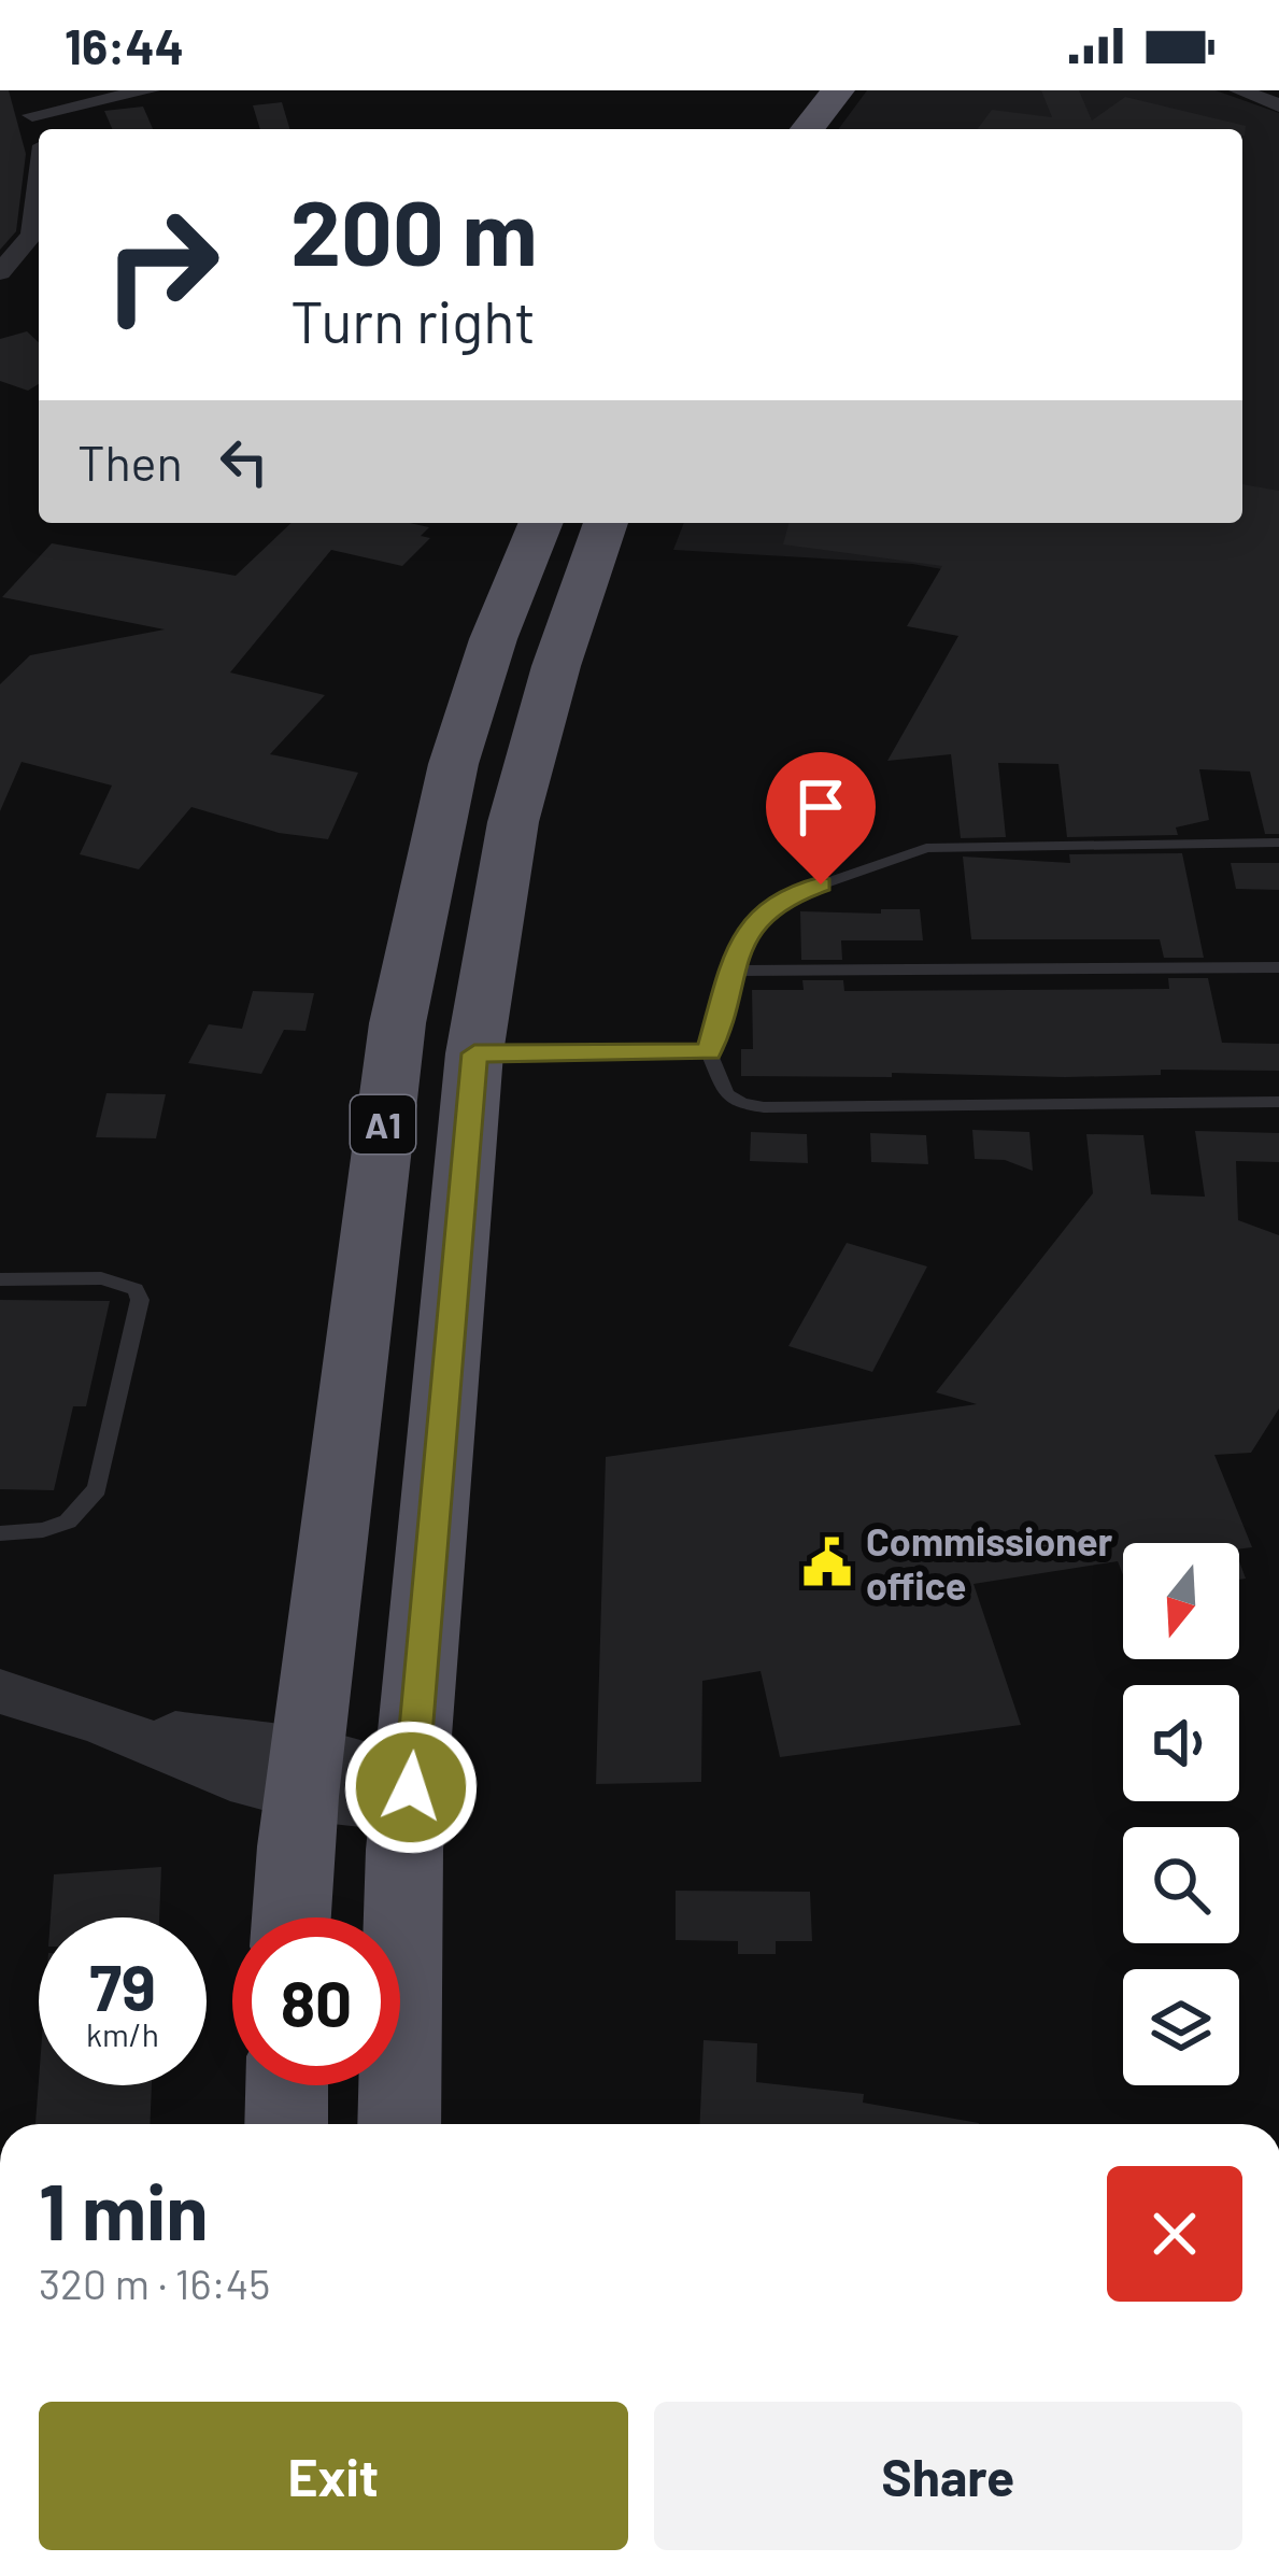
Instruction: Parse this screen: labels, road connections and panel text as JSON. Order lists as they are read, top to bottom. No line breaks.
{"streets":{"highway":["A1"]},"places":{"public building":["Commissioner office"]},"north":"bottom","page":{"status":"16:44","turn":["200 m","Turn right"],"then":"Then","speed":"79 km/h","limit":"80","heading":["1 min","320 m · 16:45"],"buttons":["Exit","Share"]}}
